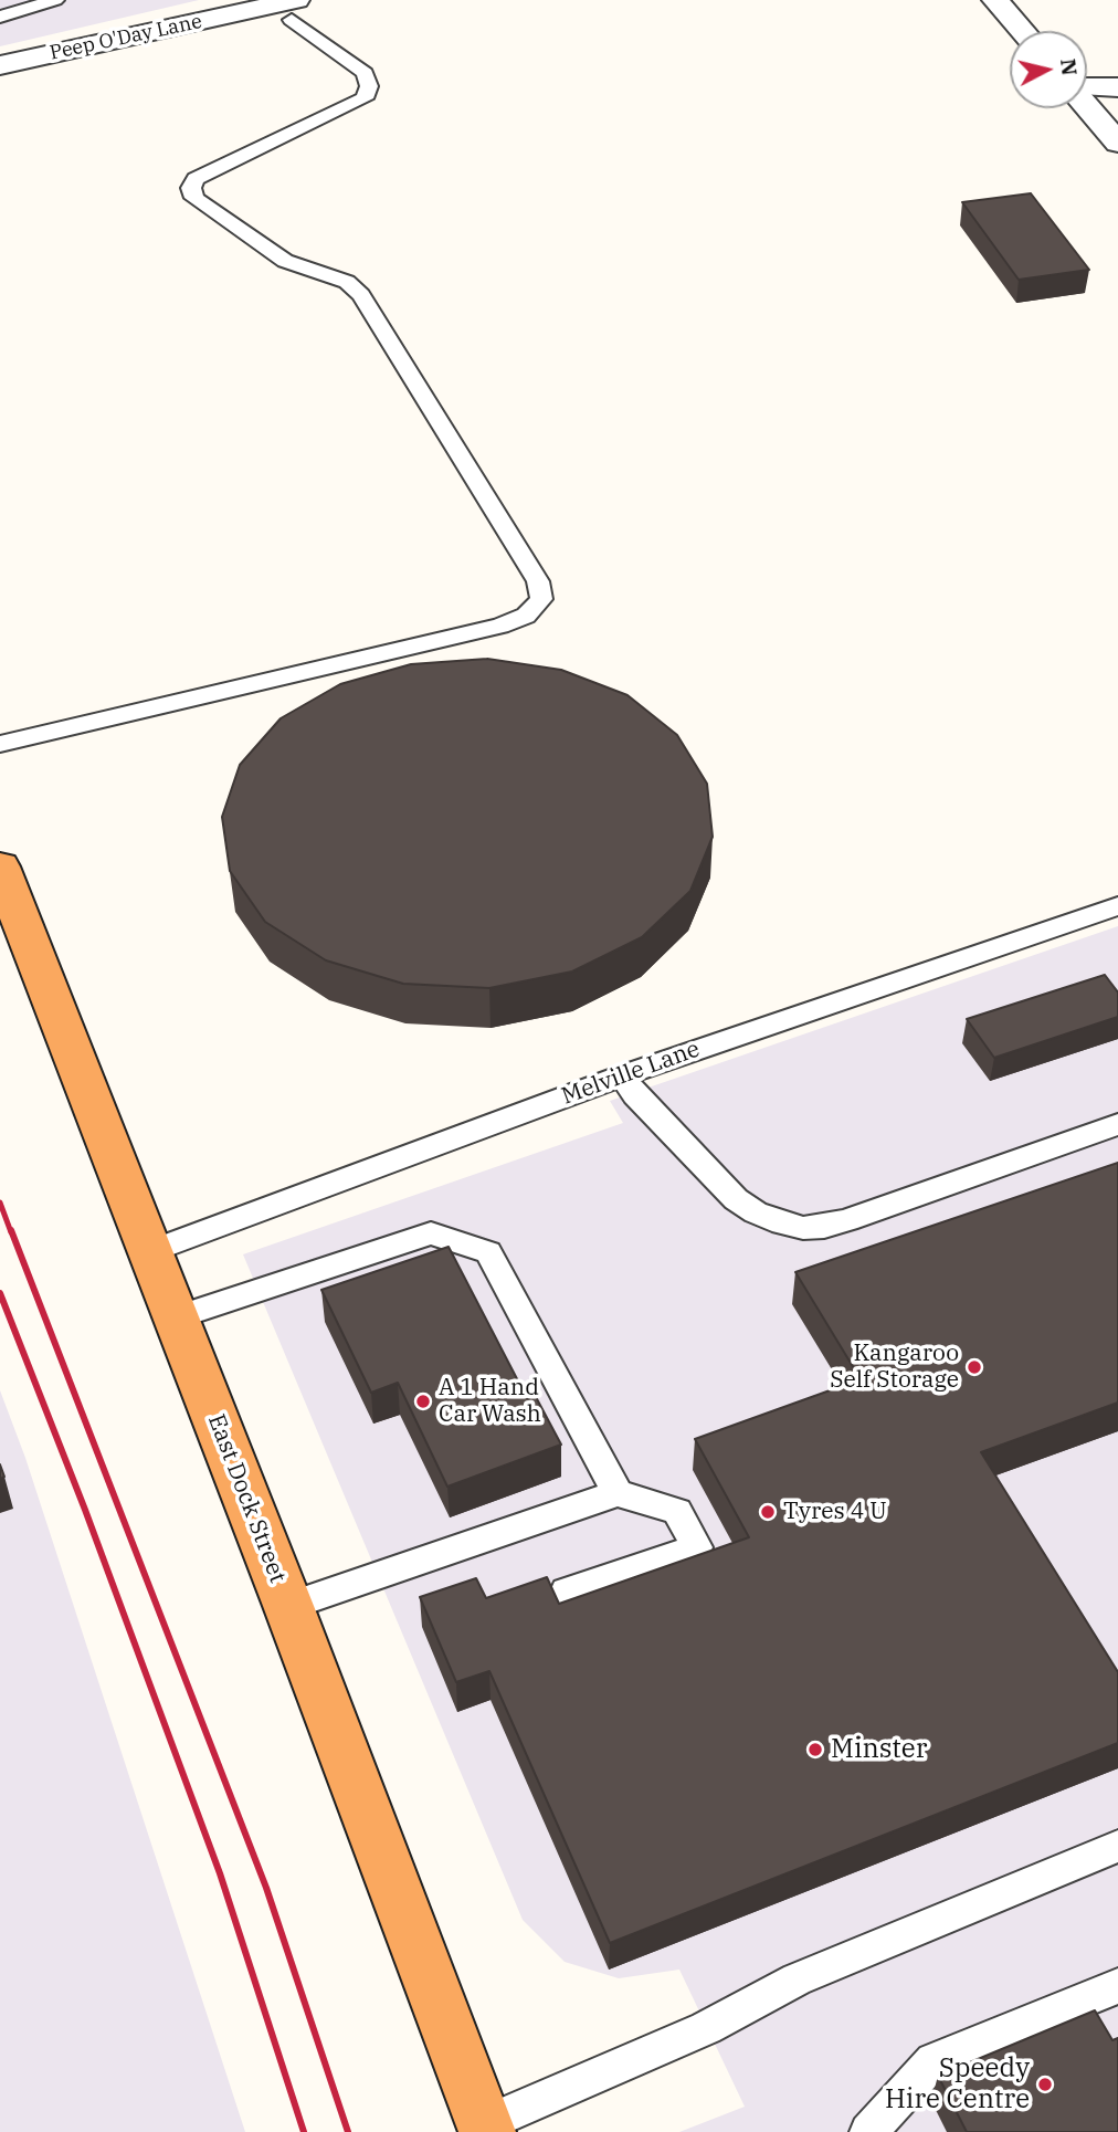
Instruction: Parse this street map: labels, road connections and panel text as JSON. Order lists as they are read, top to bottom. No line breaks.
{"streets":{"highway":["East Dock Street"],"street":["Peep O'Day Lane"],"lane":["Melville Lane"]},"crossings":[["Melville Lane","East Dock Street"]],"places":["Kangaroo Self Storage","A 1 Hand Car Wash","Tyres 4 U","Minster","Speedy Hire Centre"],"north":"right"}
